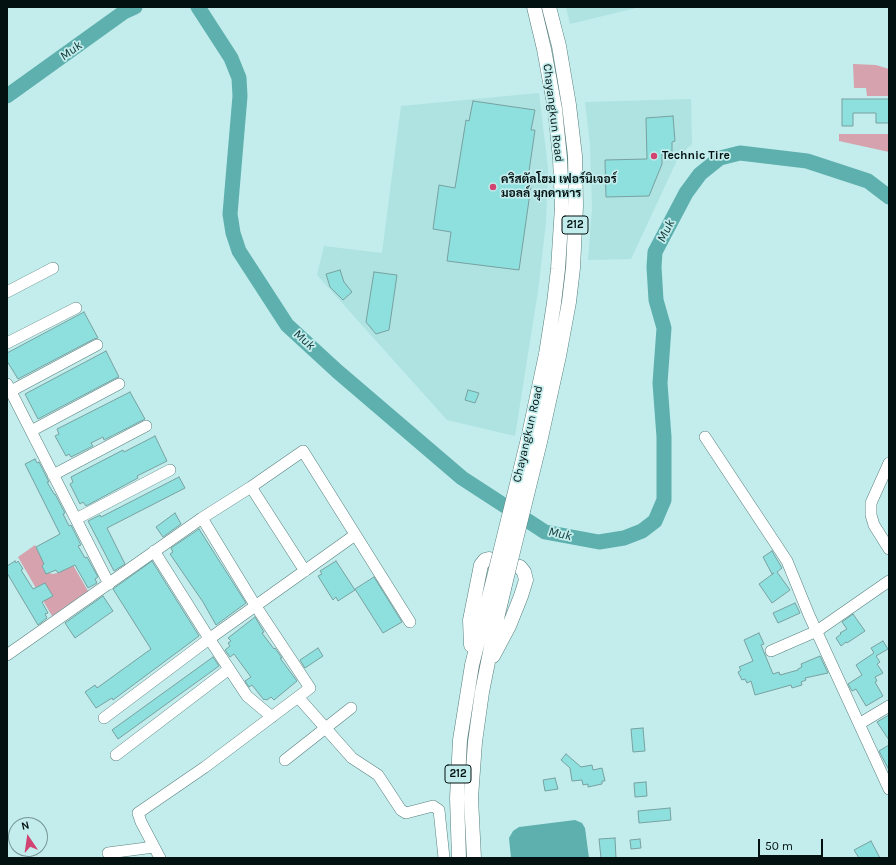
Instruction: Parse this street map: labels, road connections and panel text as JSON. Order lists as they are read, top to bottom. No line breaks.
{"streets":{"main road":["Chayangkun Road","212"]},"water":["Muk"],"places":["Technic Tire","คริสตัลโฮม เฟอร์นิเจอร์ มอลล์ มุกดาหาร"],"scale_bar":"50 m","north":"top"}
